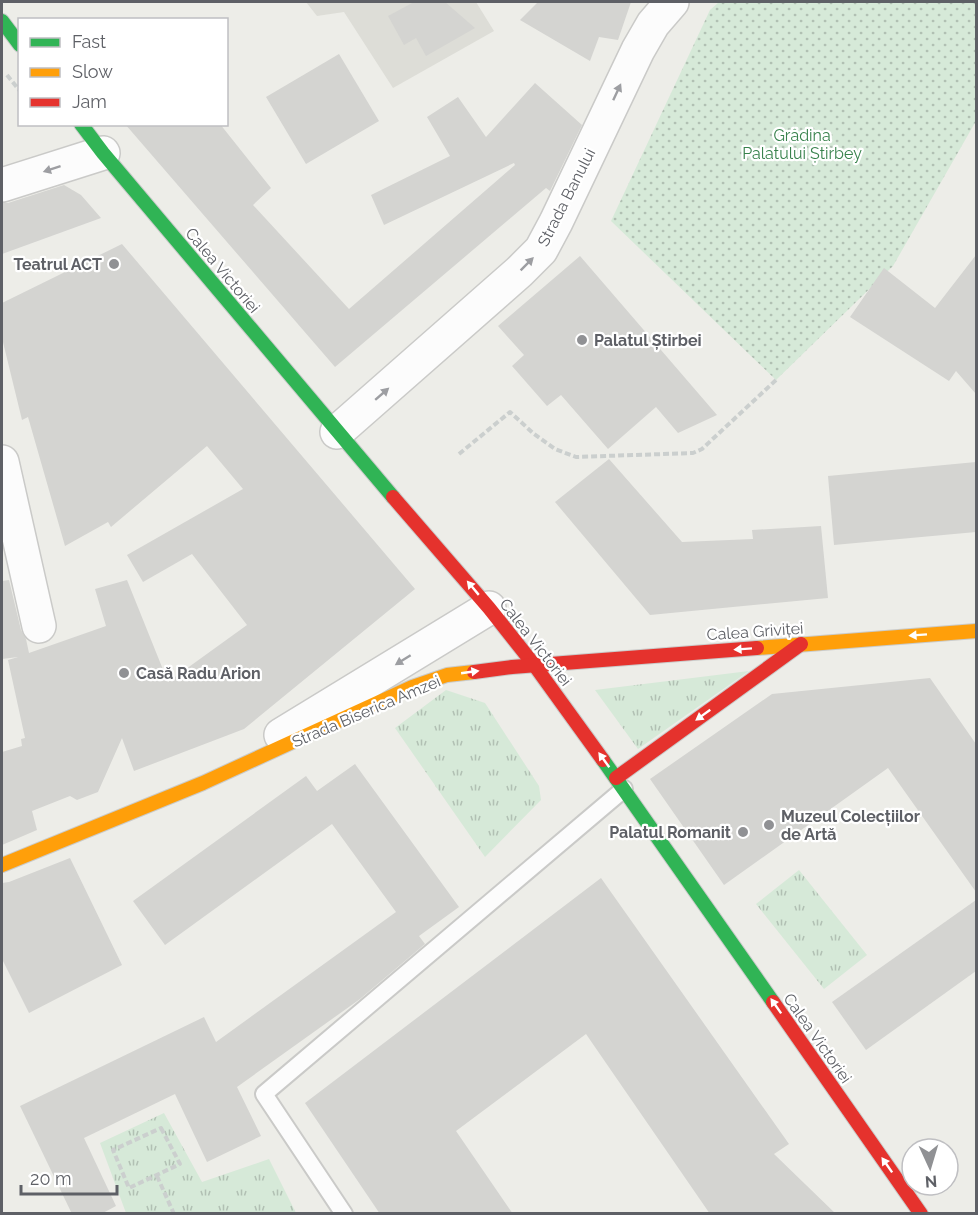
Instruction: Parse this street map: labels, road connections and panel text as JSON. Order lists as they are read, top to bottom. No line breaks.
{"streets":{"main road":["Calea Victoriei","Calea Griviței","Strada Biserica Amzei"],"street":["Strada Banului"]},"crossings":[["Strada Banului","Calea Victoriei"],["Calea Victoriei","Calea Griviței"],["Calea Victoriei","Strada Biserica Amzei"],["Calea Griviței","Strada Biserica Amzei"]],"one_way":["Strada Banului","Calea Victoriei","Calea Griviței"],"parks":["Grădina Palatului Știrbey"],"places":["Teatrul ACT","Palatul Știrbei","Casă Radu Arion","Muzeul Colecțiilor de Artă","Palatul Romanit"],"legend":["Fast","Slow","Jam"],"scale_bar":"20 m","north":"bottom"}
